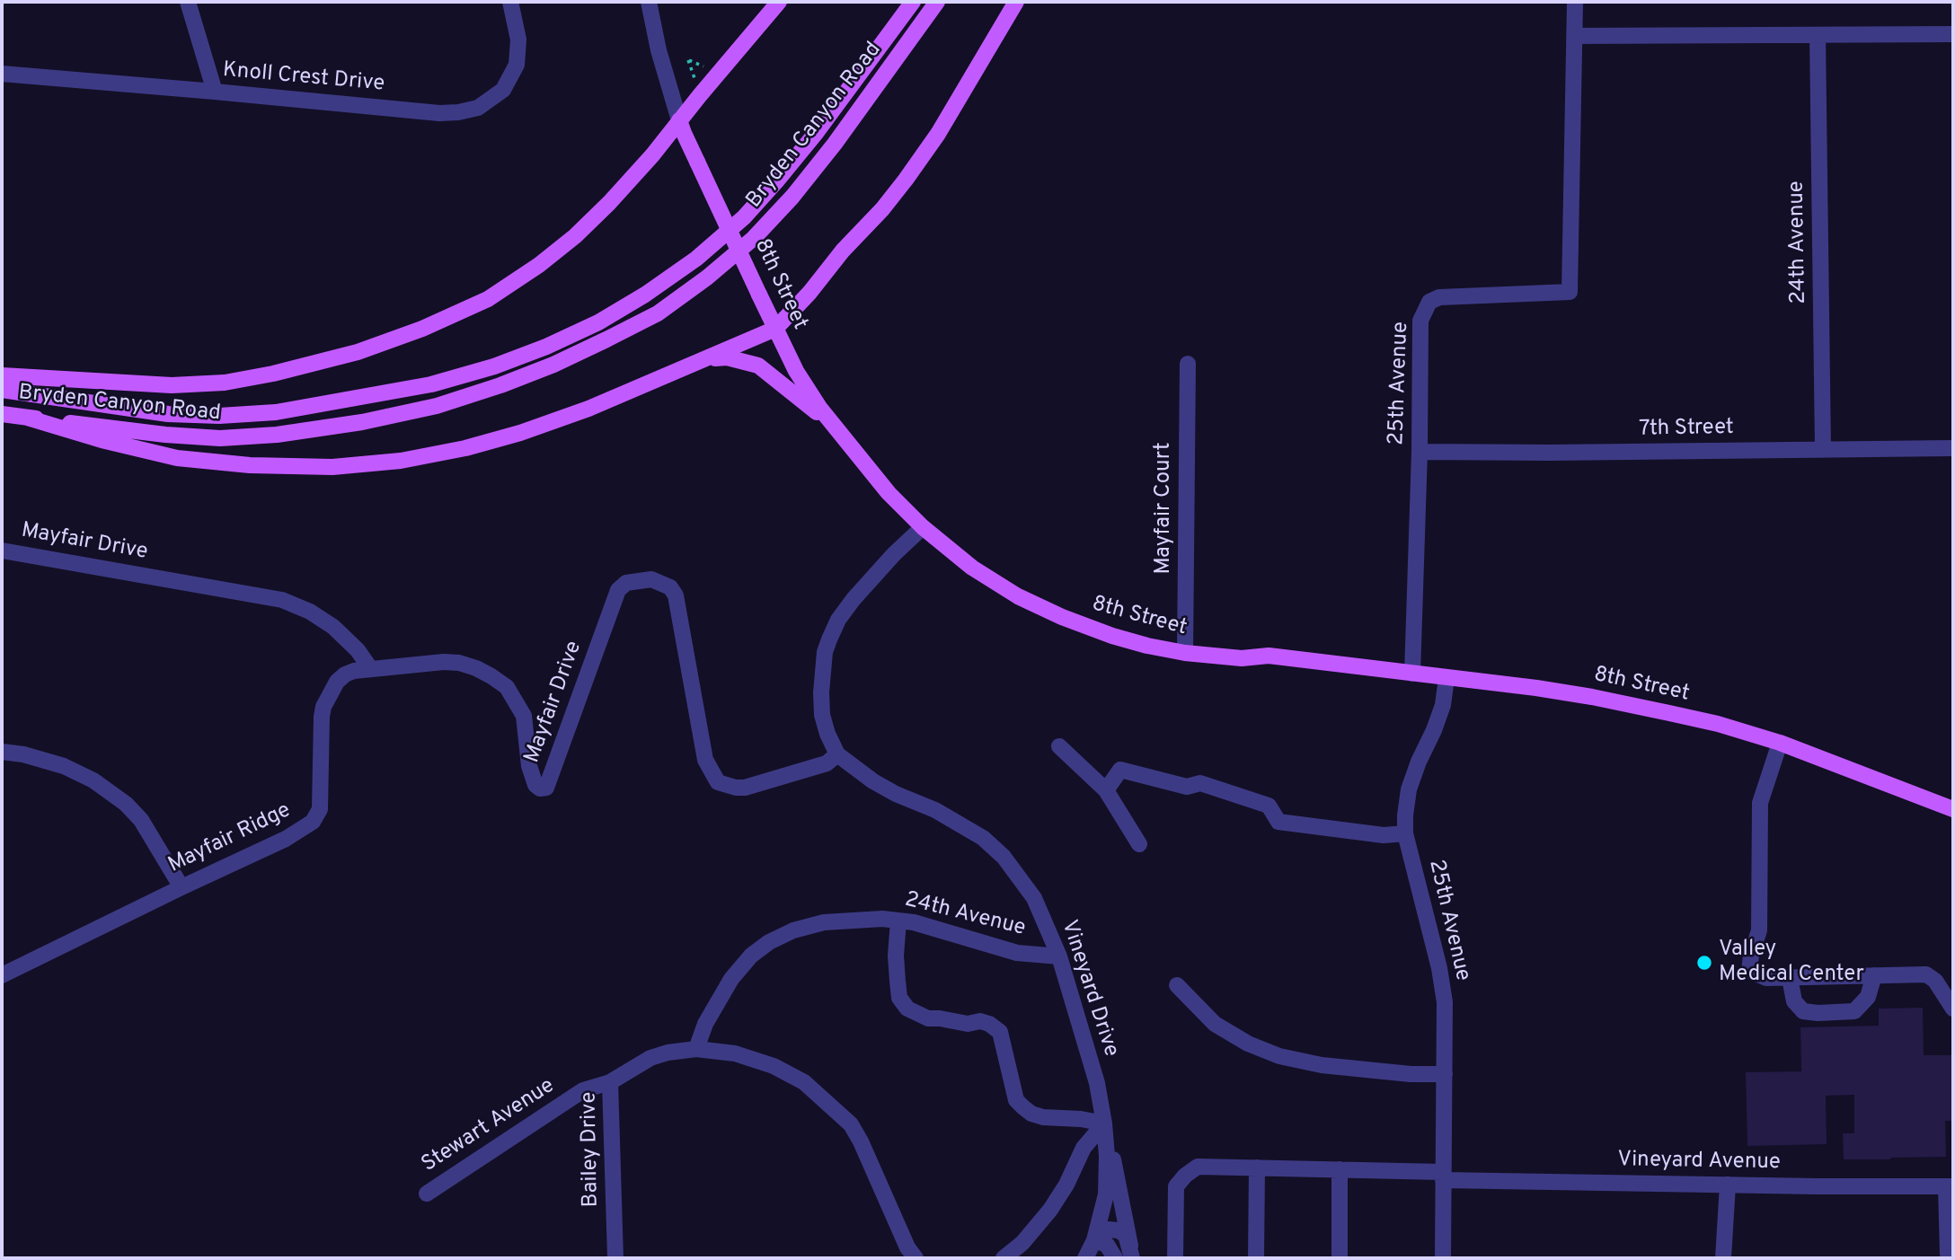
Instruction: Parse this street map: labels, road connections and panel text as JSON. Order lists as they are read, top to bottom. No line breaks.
{"streets":{"main road":["Bryden Canyon Road","8th Street"],"street":["Knoll Crest Drive","24th Avenue","25th Avenue","7th Street","Mayfair Court","Mayfair Drive","Mayfair Ridge","Vineyard Drive","Stewart Avenue","Bailey Drive","Vineyard Avenue"]},"crossings":[["24th Avenue","7th Street"],["24th Avenue","Vineyard Drive"],["24th Avenue","Bailey Drive"],["8th Street","25th Avenue"],["8th Street","Mayfair Court"],["25th Avenue","7th Street"],["25th Avenue","Vineyard Avenue"],["Mayfair Drive","Mayfair Ridge"],["Mayfair Drive","Vineyard Drive"],["Stewart Avenue","Bailey Drive"]],"places":["Valley Medical Center"]}
